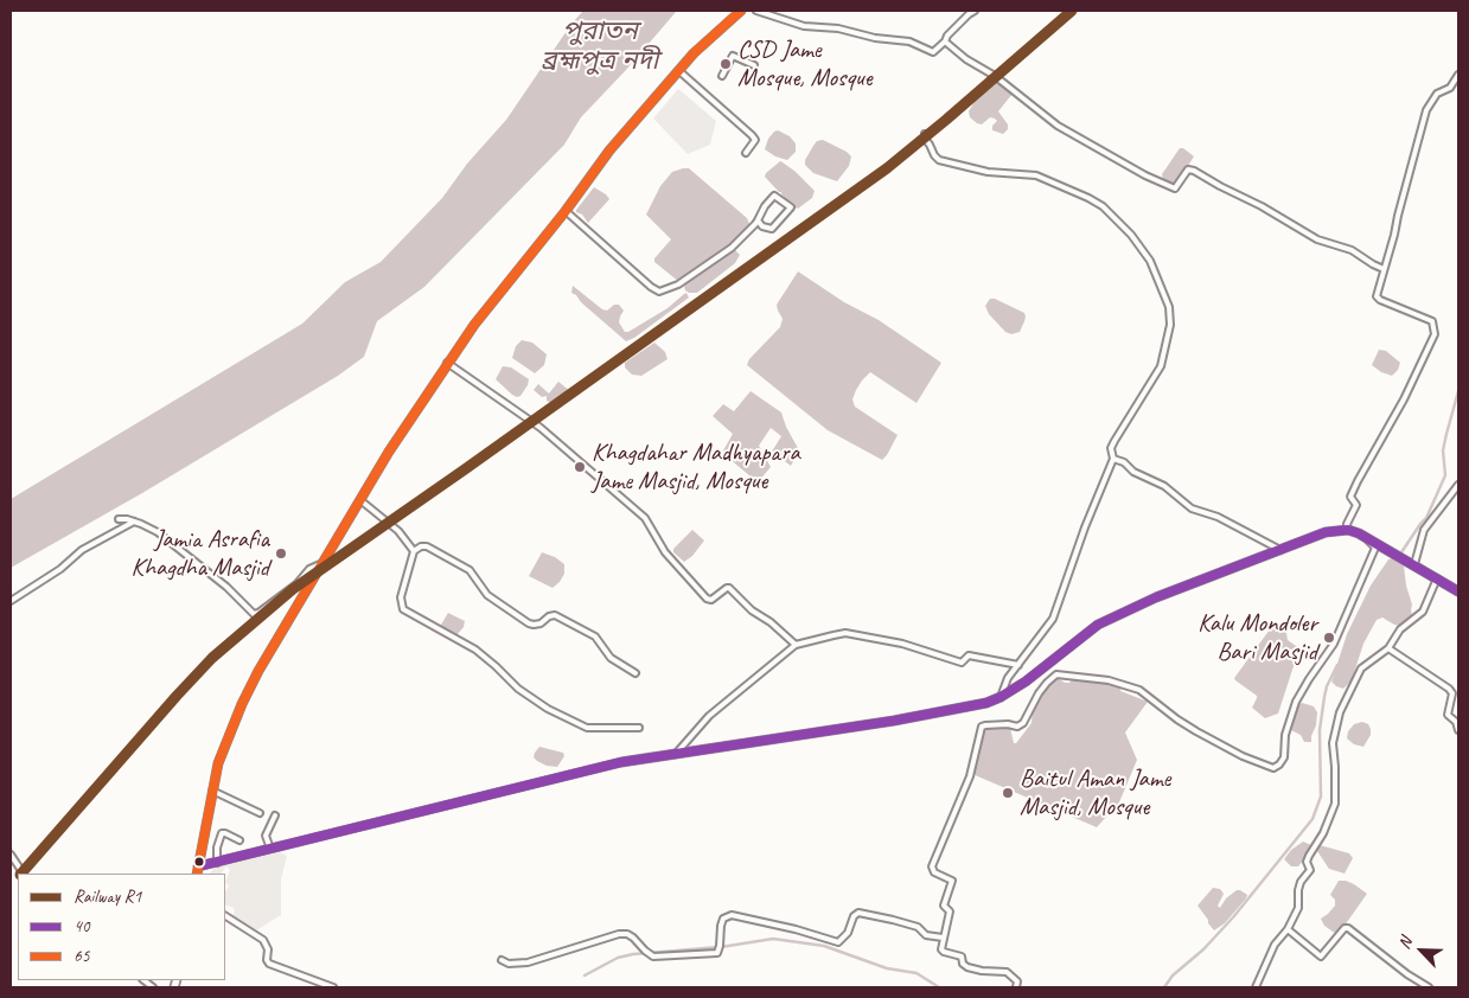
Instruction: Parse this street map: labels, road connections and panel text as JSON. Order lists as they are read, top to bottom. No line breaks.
{"water":["পুরাতন ব্রহ্মপুত্র নদী"],"places":["CSD Jame Mosque, Mosque","Khagdahar Madhyapara Jame Masjid, Mosque","Jamia Asrafia Khagdha Masjid","Kalu Mondoler Bari Masjid","Baitul Aman Jame Masjid, Mosque"],"lines":["rail line R1","transit line 65","transit line 40"],"legend":["Railway R1","40","65"],"north":"top left"}
